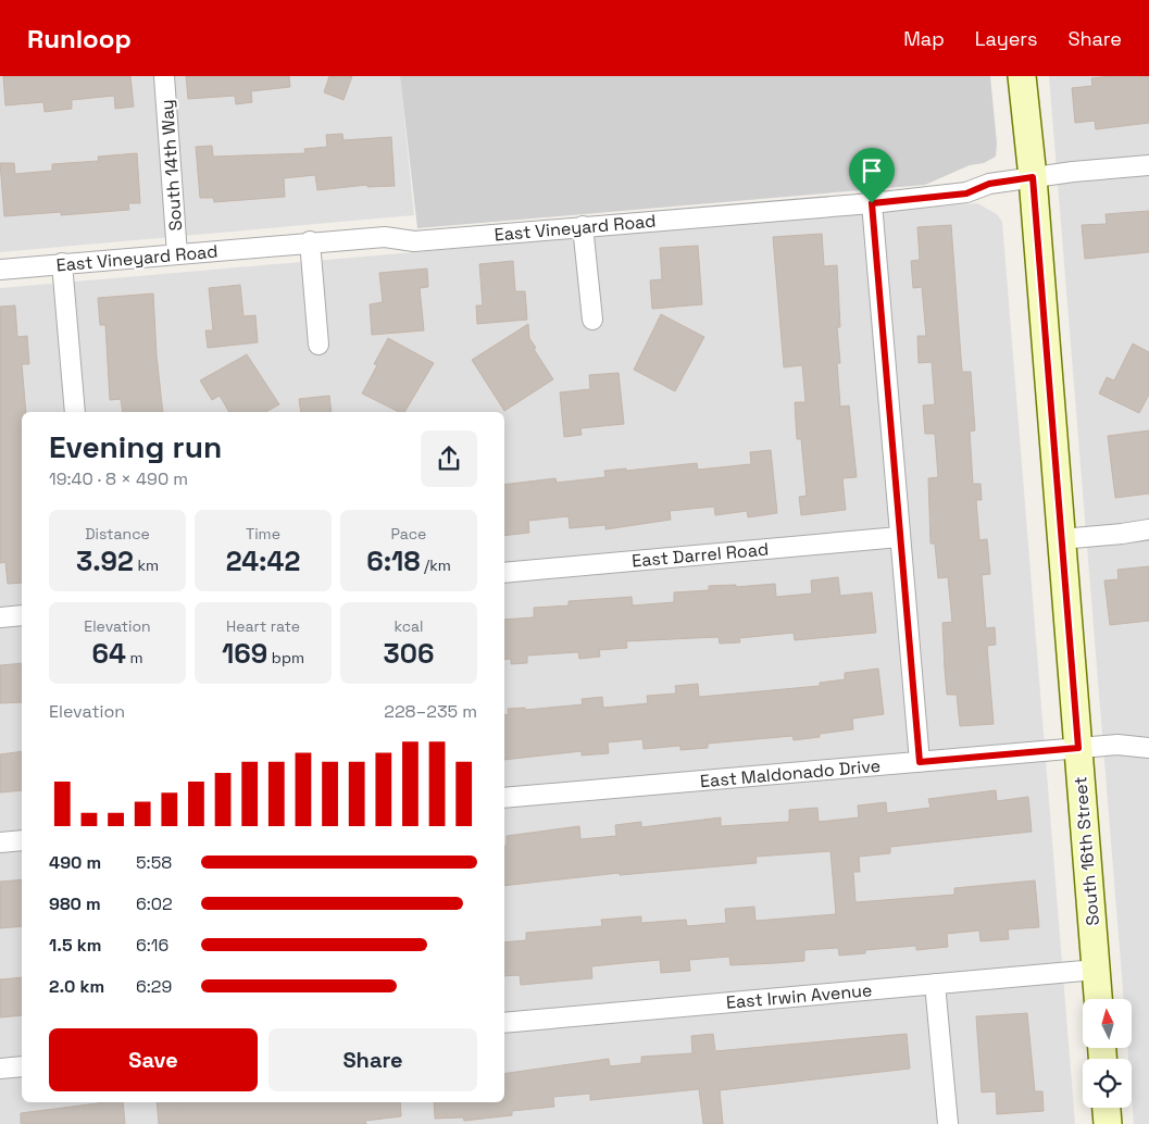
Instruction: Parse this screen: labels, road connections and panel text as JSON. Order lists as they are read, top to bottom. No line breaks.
{"streets":{"main road":["South 16th Street"],"street":["South 14th Way","East Vineyard Road","East Darrel Road","East Maldonado Drive","East Irwin Avenue"]},"crossings":[["South 14th Way","East Vineyard Road"],["East Vineyard Road","South 16th Street"],["East Maldonado Drive","South 16th Street"],["South 16th Street","East Irwin Avenue"]],"north":"top","page":{"header":"Runloop","nav":["Map","Layers","Share"],"heading":["Evening run","19:40 · 8 × 490 m"],"stats":[["Distance","3.92 km"],["Time","24:42"],["Pace","6:18 /km"],["Elevation","64 m"],["Heart rate","169 bpm"],["kcal","306"]],"chart":["Elevation","228–235 m"],"list":[{"name":"490 m","note":"5:58"},{"name":"980 m","note":"6:02"},{"name":"1.5 km","note":"6:16"},{"name":"2.0 km","note":"6:29"}],"buttons":["Save","Share"]}}
